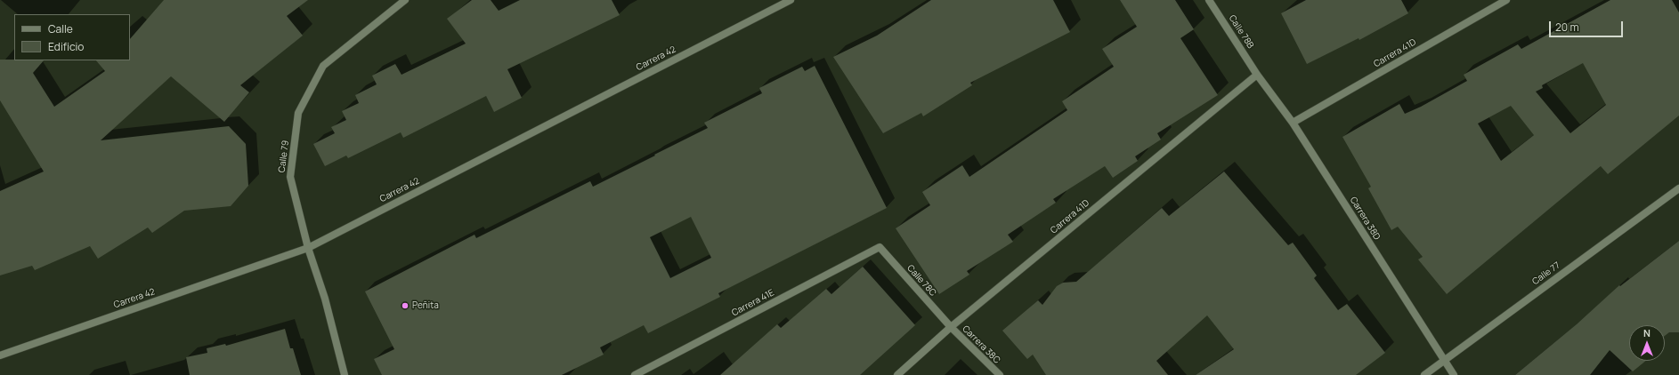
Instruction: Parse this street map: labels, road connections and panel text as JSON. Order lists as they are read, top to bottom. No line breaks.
{"streets":{"street":["Calle 78B","Carrera 41D","Carrera 42","Calle 79","Carrera 38D","Calle 77","Calle 78C","Carrera 41E","Carrera 38C"]},"crossings":[["Calle 78B","Carrera 41D"],["Calle 78B","Carrera 38D"],["Carrera 41D","Carrera 38D"],["Carrera 41D","Calle 78C"],["Carrera 41D","Carrera 38C"],["Carrera 42","Calle 79"],["Carrera 38D","Calle 77"],["Calle 78C","Carrera 41E"],["Calle 78C","Carrera 38C"]],"places":["Peñita"],"legend":["Calle","Edificio"],"scale_bar":"20 m","north":"top"}
